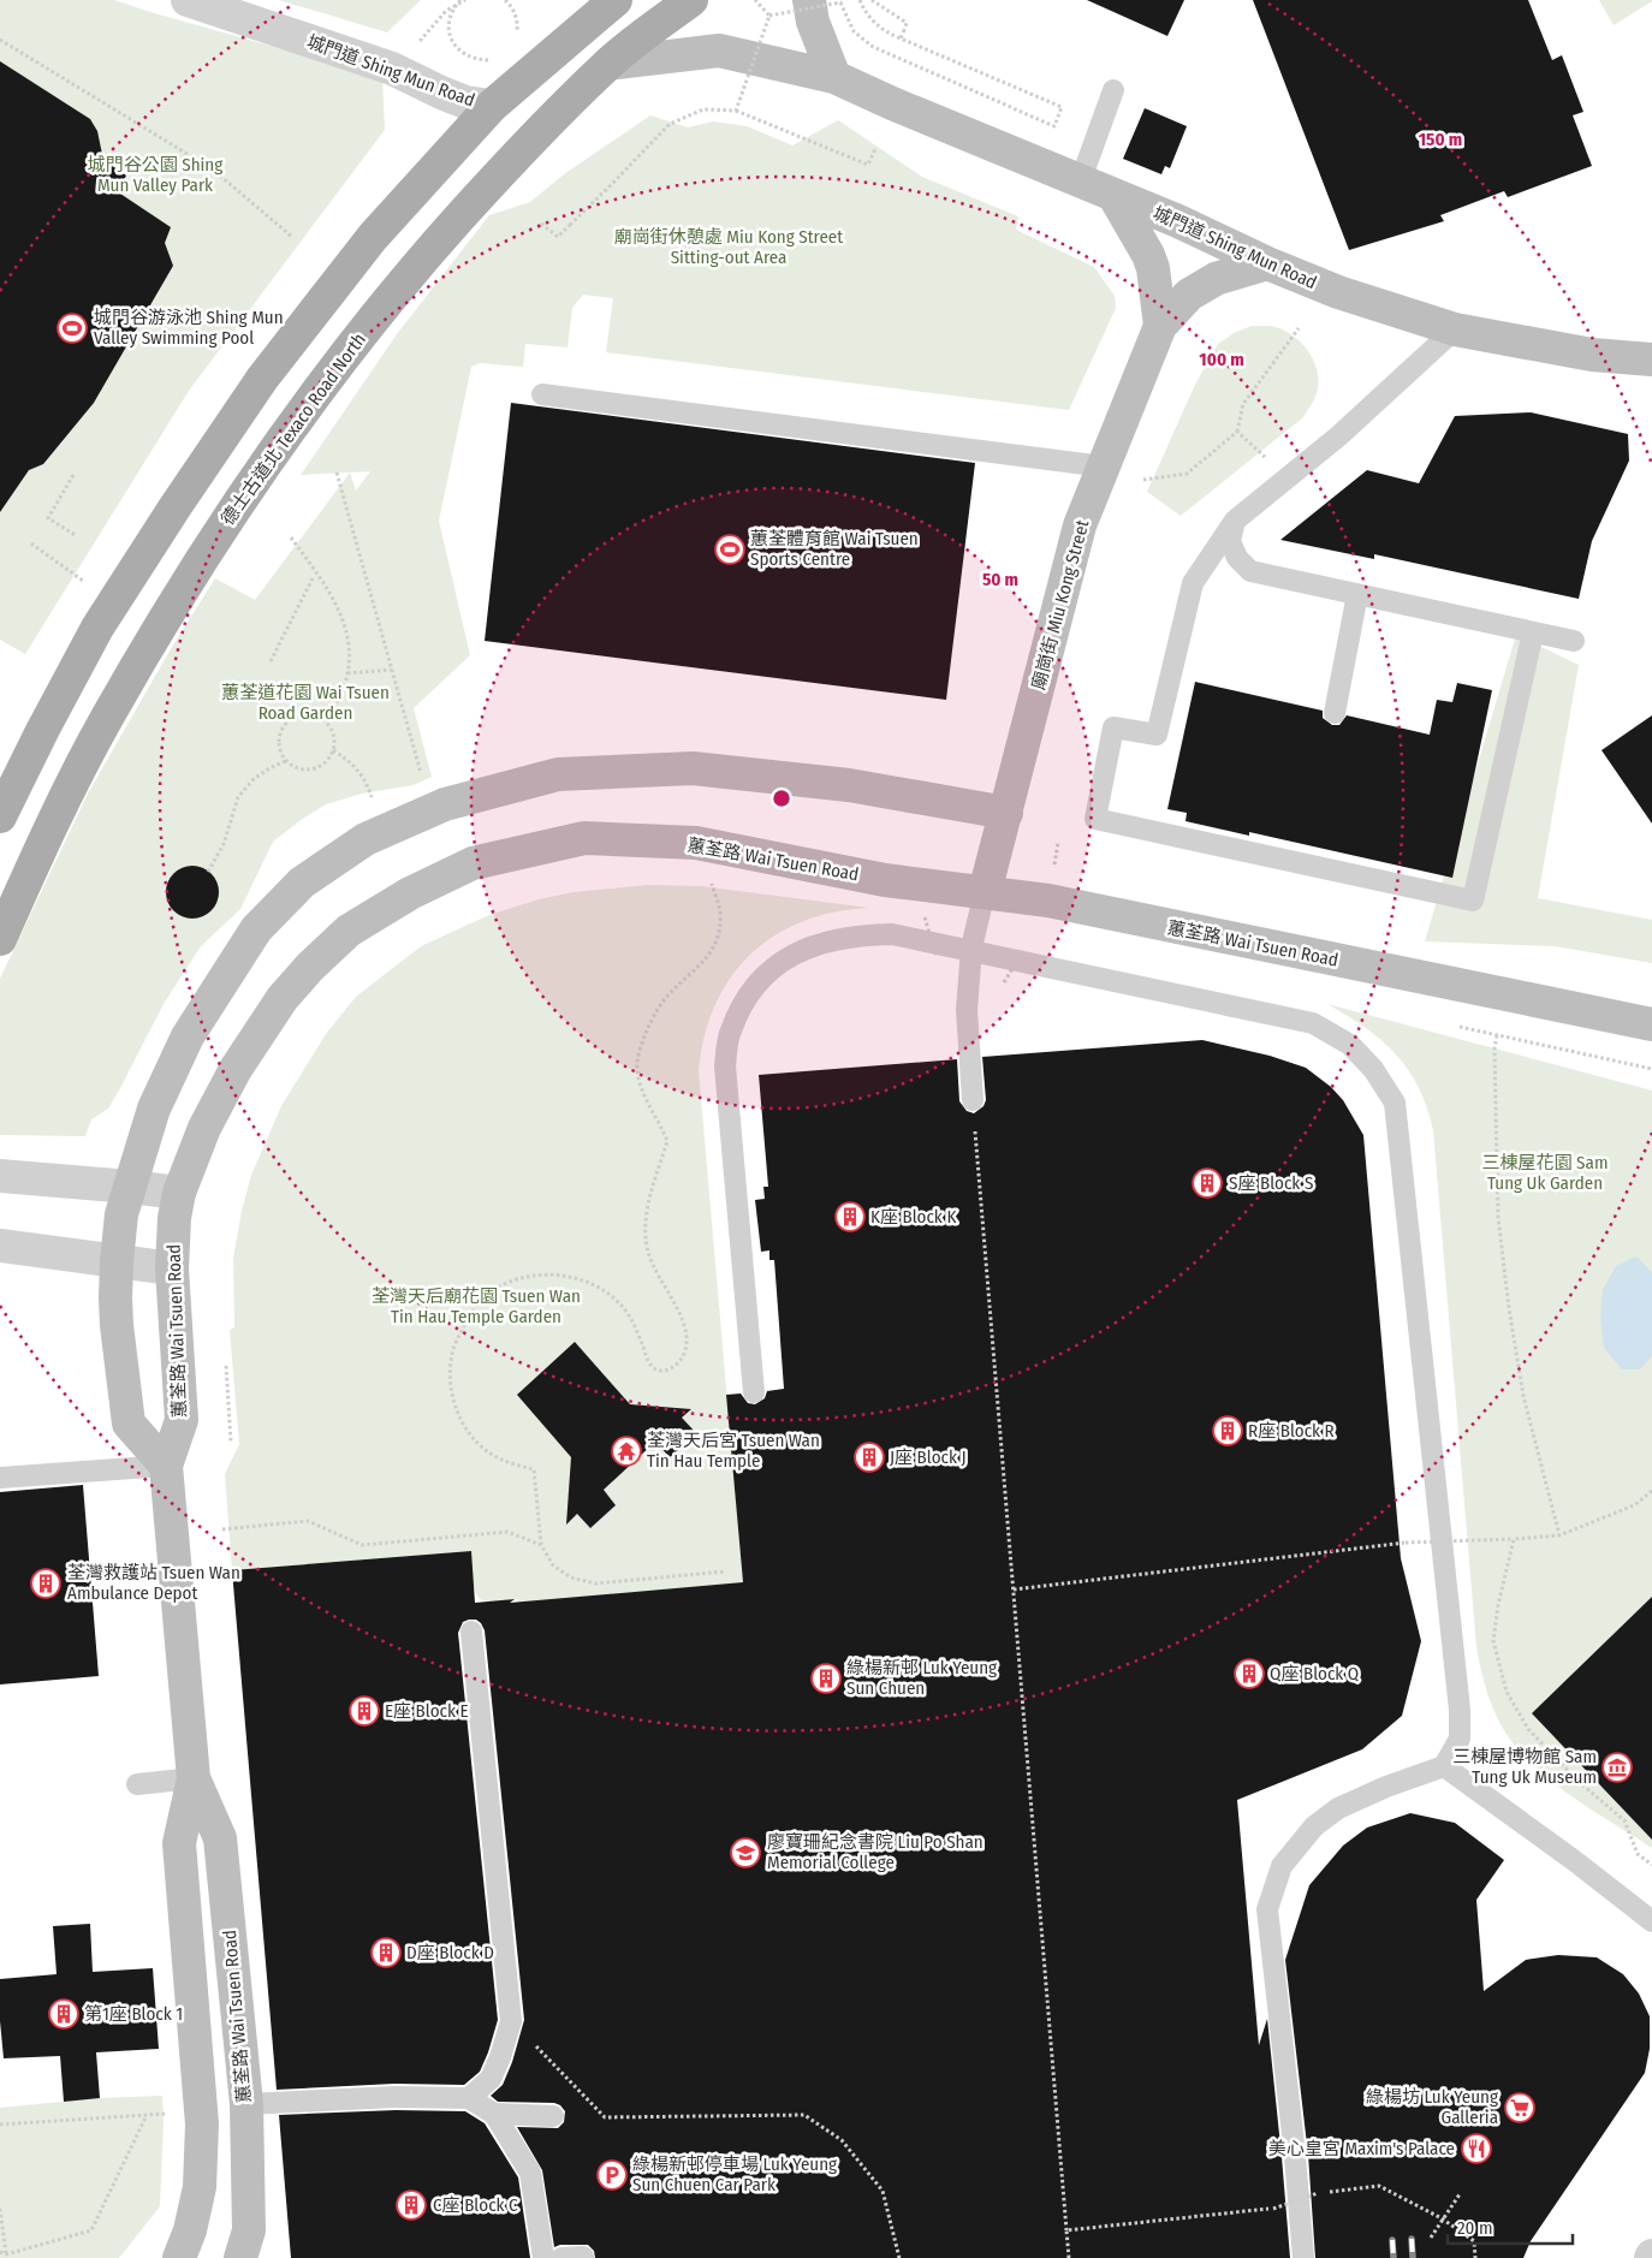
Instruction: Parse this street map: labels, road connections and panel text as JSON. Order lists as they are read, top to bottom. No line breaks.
{"streets":{"main road":["城門道 Shing Mun Road","德士古道北 Texaco Road North","廟崗街 Miu Kong Street","蕙荃路 Wai Tsuen Road"]},"crossings":[["城門道 Shing Mun Road","德士古道北 Texaco Road North"],["城門道 Shing Mun Road","廟崗街 Miu Kong Street"],["廟崗街 Miu Kong Street","蕙荃路 Wai Tsuen Road"]],"parks":["城門谷公園 Shing Mun Valley Park","廟崗街休憩處 Miu Kong Street Sitting-out Area","蕙荃道花園 Wai Tsuen Road Garden","三棟屋花園 Sam Tung Uk Garden","荃灣天后廟花園 Tsuen Wan Tin Hau Temple Garden"],"places":{"sports":["城門谷游泳池 Shing Mun Valley Swimming Pool","蕙荃體育館 Wai Tsuen Sports Centre"],"building":["S座 Block S","K座 Block K","R座 Block R","J座 Block J","荃灣救護站 Tsuen Wan Ambulance Depot","Q座 Block Q","綠楊新邨 Luk Yeung Sun Chuen","E座 Block E","D座 Block D","第1座 Block 1","C座 Block C"],"temple":["荃灣天后宮 Tsuen Wan Tin Hau Temple"],"museum":["三棟屋博物館 Sam Tung Uk Museum"],"school or university":["廖寶珊紀念書院 Liu Po Shan Memorial College"],"supermarket":["綠楊坊 Luk Yeung Galleria"],"restaurant":["美心皇宮 Maxim's Palace"],"parking":["綠楊新邨停車場 Luk Yeung Sun Chuen Car Park"]},"scale_bar":"20 m","rings":["150 m","100 m","50 m"]}
